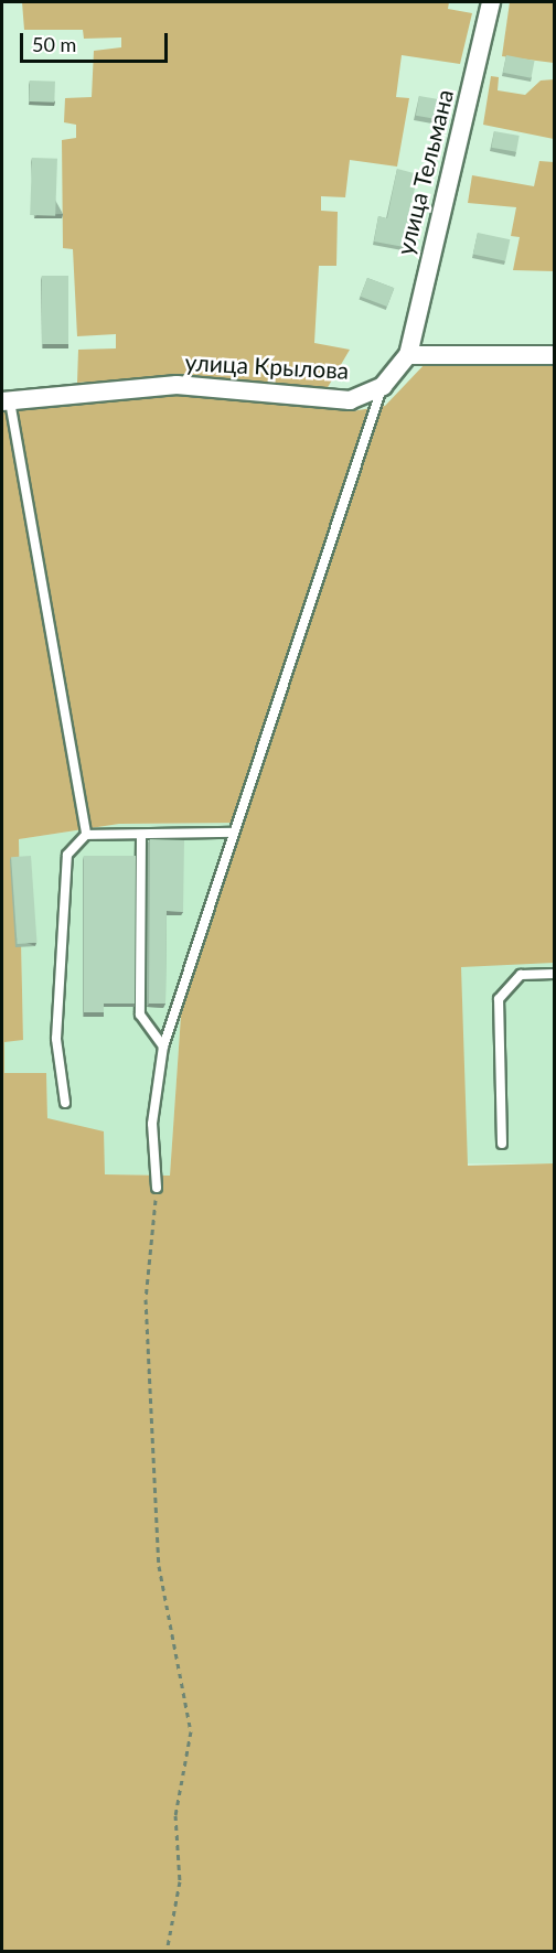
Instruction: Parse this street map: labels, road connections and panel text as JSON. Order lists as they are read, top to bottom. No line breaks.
{"streets":{"street":["улица Тельмана","улица Крылова"]},"crossings":[["улица Тельмана","улица Крылова"]],"scale_bar":"50 m"}
